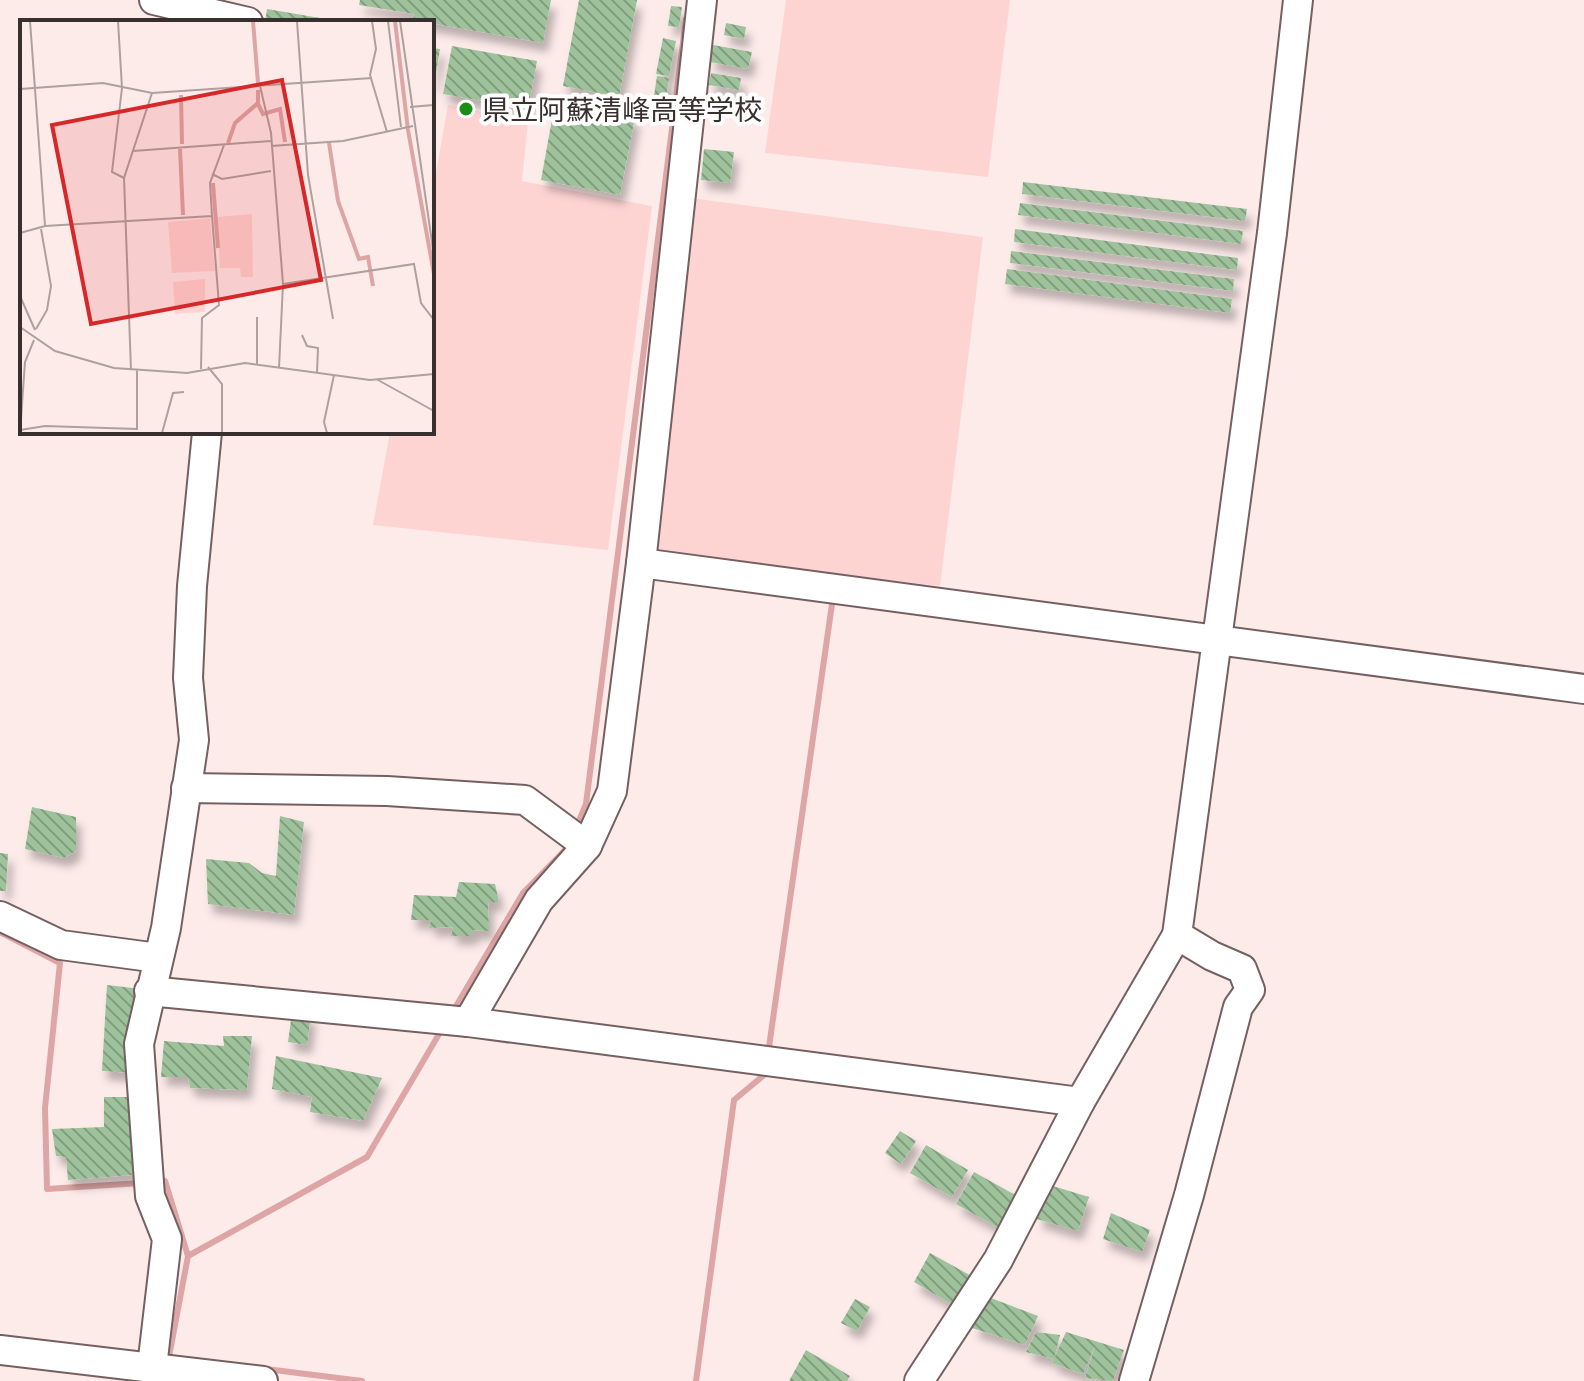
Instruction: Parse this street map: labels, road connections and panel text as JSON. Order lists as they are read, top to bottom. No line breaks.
{"places":["県立阿蘇清峰高等学校"]}
